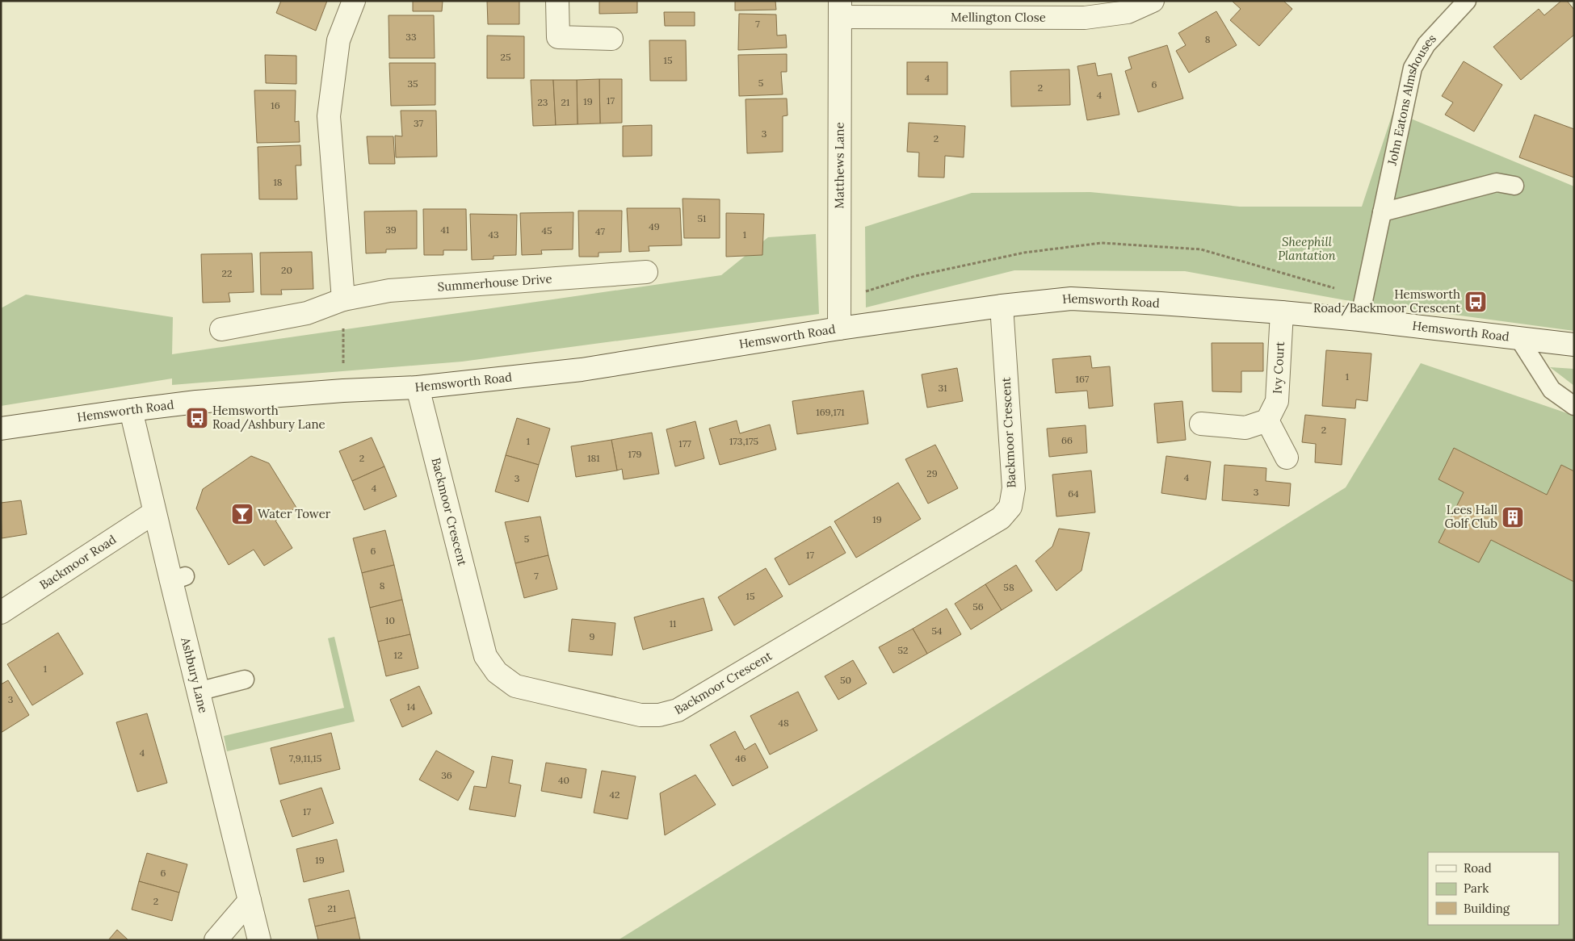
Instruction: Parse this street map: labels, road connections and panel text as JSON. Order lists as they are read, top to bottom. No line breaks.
{"streets":{"street":["Mellington Close","Matthews Lane","Summerhouse Drive","Hemsworth Road","Ivy Court","Backmoor Crescent","Backmoor Road","Ashbury Lane"],"lane":["John Eatons Almshouses"]},"crossings":[["Mellington Close","Matthews Lane"],["John Eatons Almshouses","Hemsworth Road"],["Matthews Lane","Hemsworth Road"],["Hemsworth Road","Ivy Court"],["Hemsworth Road","Backmoor Crescent"],["Hemsworth Road","Ashbury Lane"],["Backmoor Road","Ashbury Lane"]],"parks":["Sheephill Plantation"],"places":{"bus stop":["Hemsworth Road/Backmoor Crescent","Hemsworth Road/Ashbury Lane"],"bar":["Water Tower"],"building":["Lees Hall Golf Club"]},"house_numbers":["7","33","8","25","15","4","5","35","6","2","4","17","19","23","21","16","37","3","2","18","51","49","39","41","45","47","43","1","20","22","1","167","31","169,171","2","66","1","173,175","177","179","2","181","29","4","3","4","3","64","19","5","6","17","7","8","58","15","56","10","11","54","9","52","12","1","50","3","14","48","4","7,9,11,15","46","36","40","42","17","19","6","2","21"],"legend":["Road","Park","Building"]}
